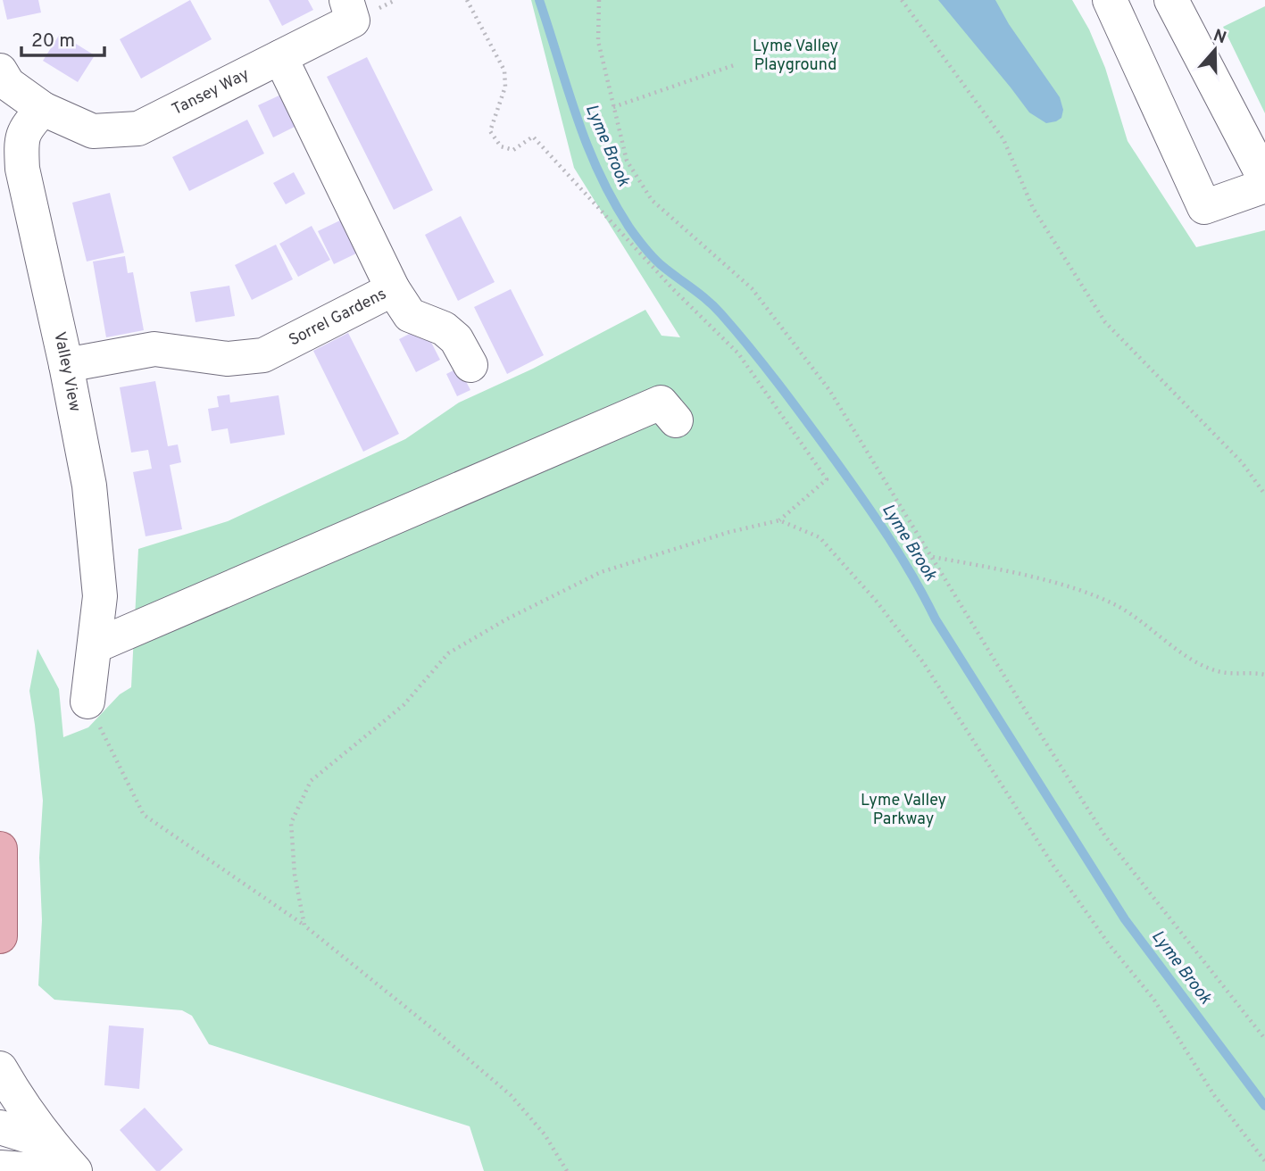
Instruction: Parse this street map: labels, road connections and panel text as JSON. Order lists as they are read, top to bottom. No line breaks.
{"streets":{"street":["Tansey Way","Sorrel Gardens","Valley View"]},"crossings":[["Tansey Way","Sorrel Gardens"],["Tansey Way","Valley View"],["Sorrel Gardens","Valley View"]],"water":["Lyme Brook"],"parks":["Lyme Valley Playground","Lyme Valley Parkway"],"scale_bar":"20 m","north":"top"}
